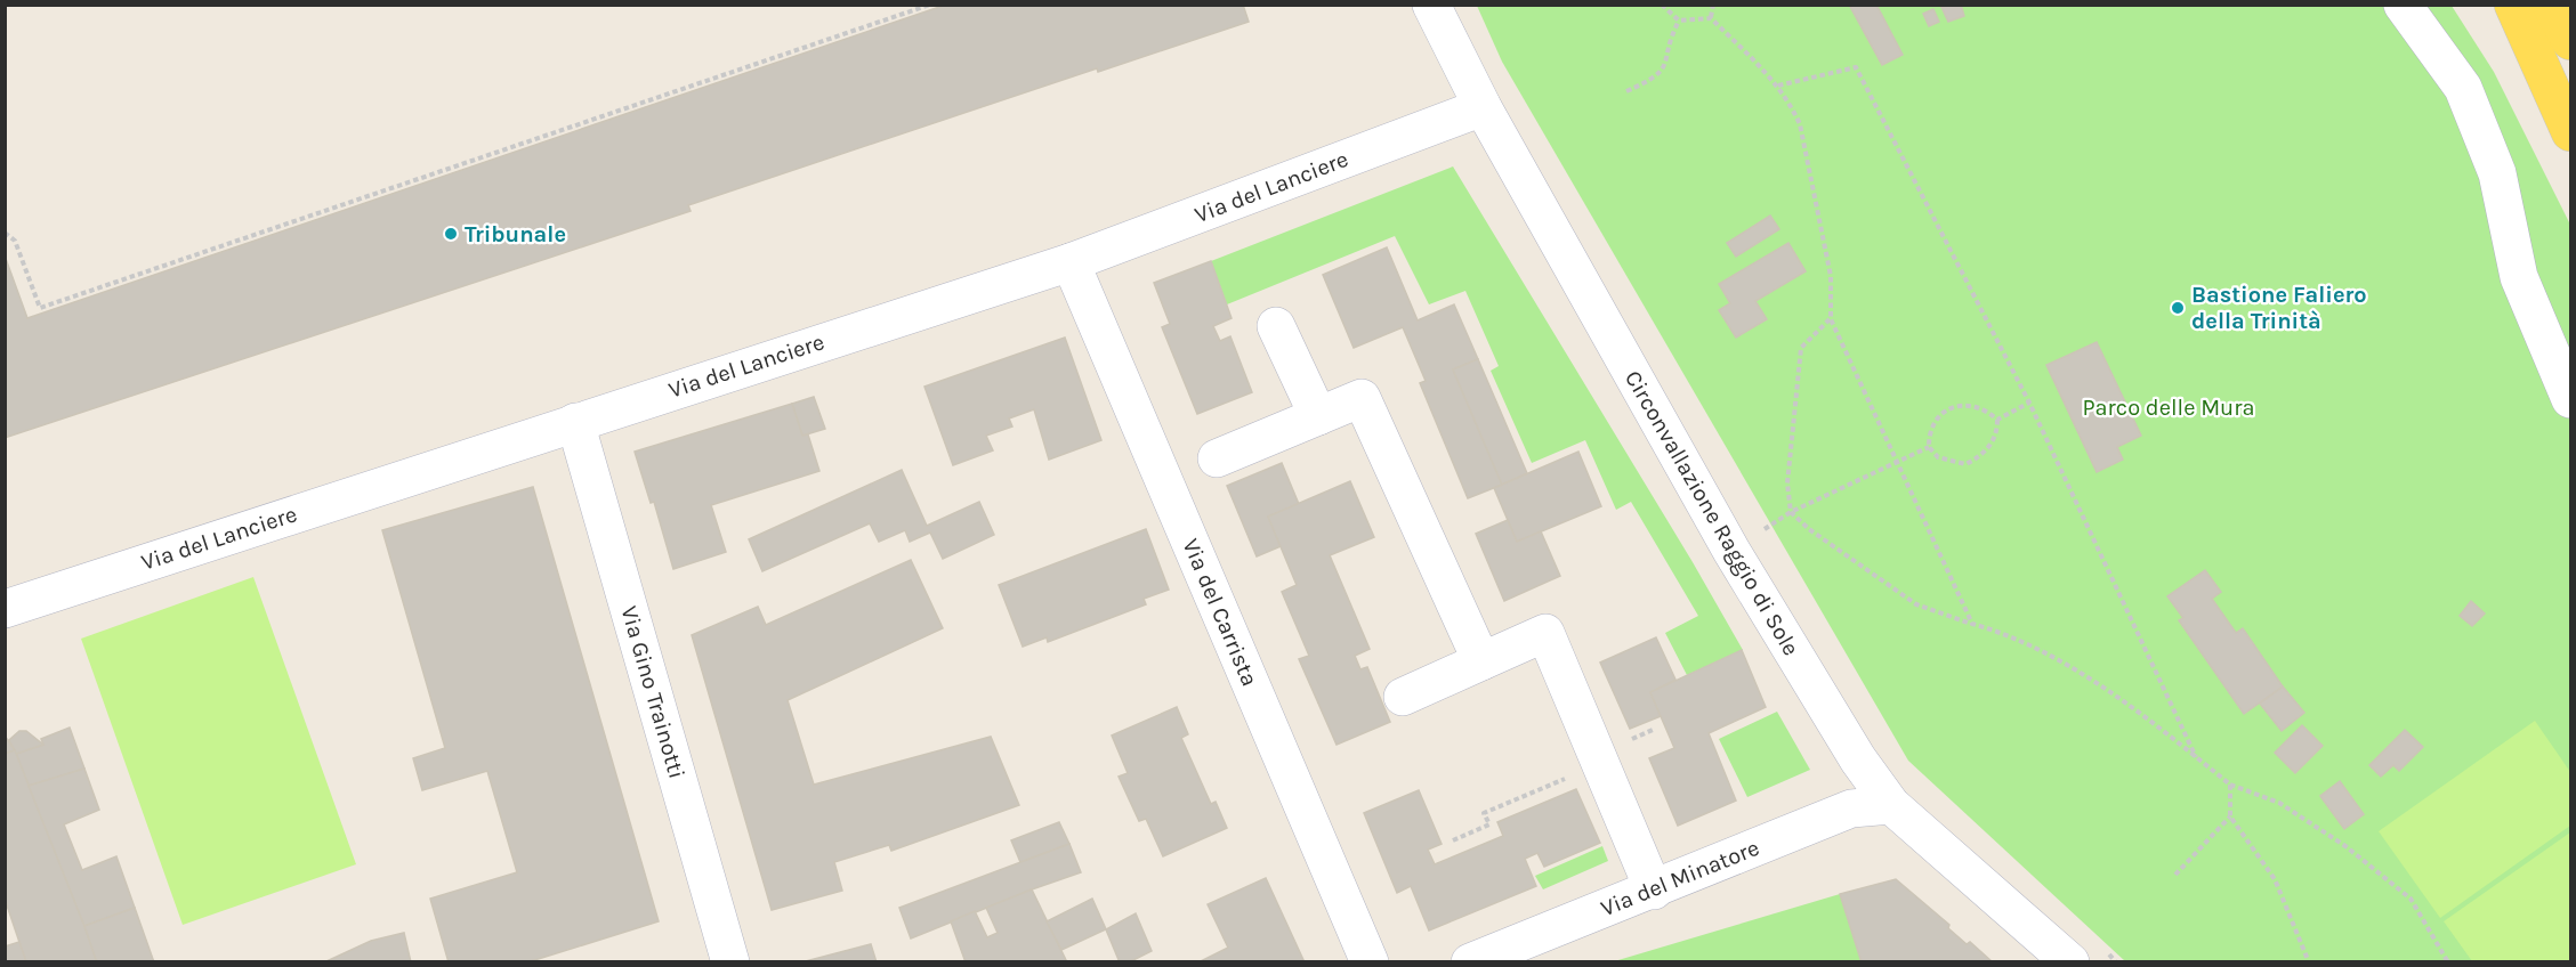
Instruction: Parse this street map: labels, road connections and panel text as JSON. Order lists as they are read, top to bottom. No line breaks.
{"streets":{"street":["Via del Lanciere","Circonvallazione Raggio di Sole","Via del Carrista","Via Gino Trainotti","Via del Minatore"]},"crossings":[["Via del Lanciere","Circonvallazione Raggio di Sole"],["Via del Lanciere","Via del Carrista"],["Via del Lanciere","Via Gino Trainotti"],["Circonvallazione Raggio di Sole","Via del Minatore"]],"parks":["Parco delle Mura"],"places":["Tribunale","Bastione Faliero della Trinità"]}
